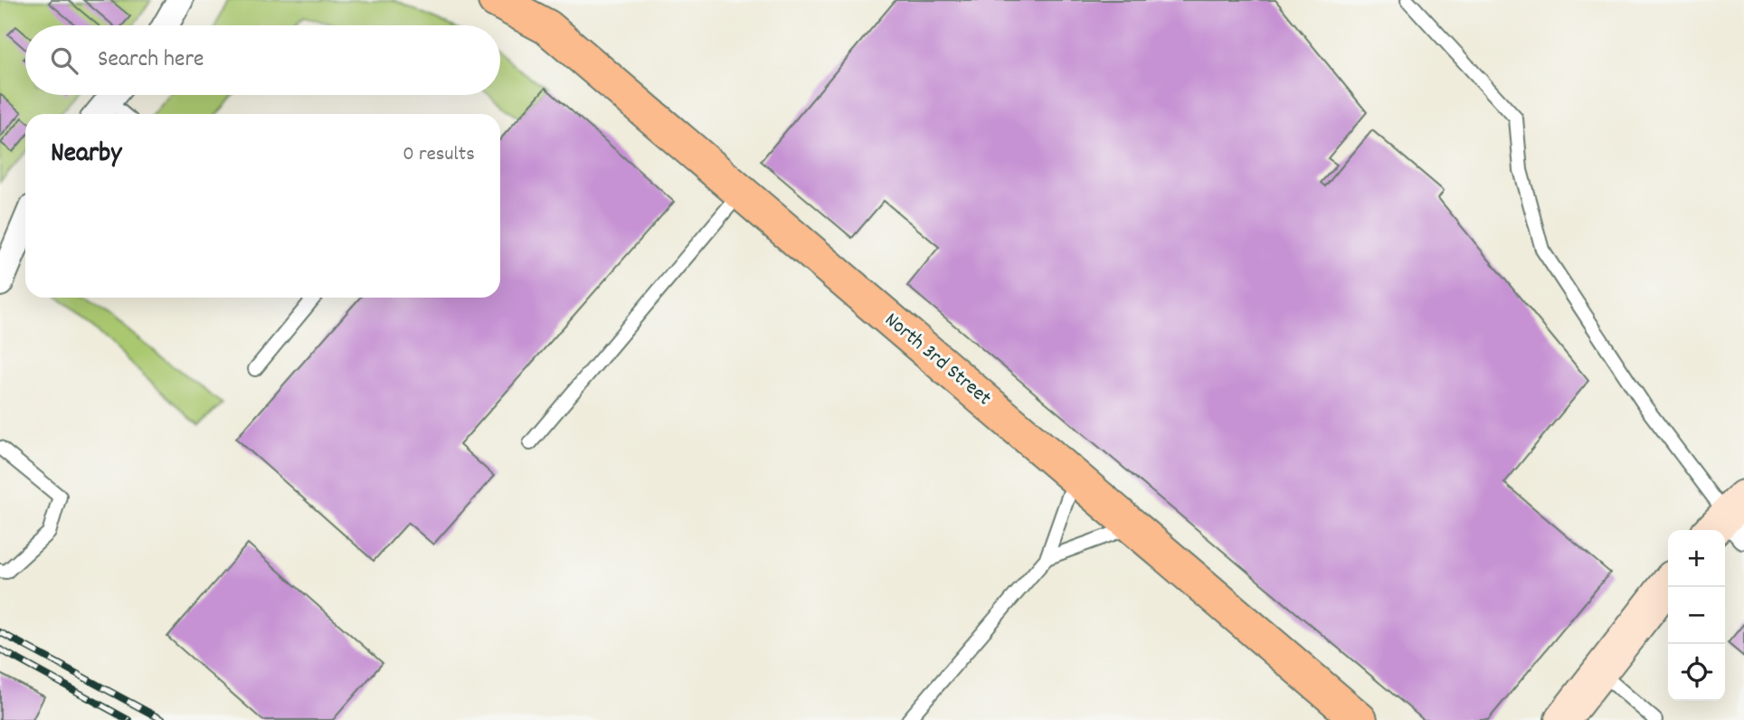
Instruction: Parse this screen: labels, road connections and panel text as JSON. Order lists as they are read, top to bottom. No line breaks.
{"streets":{"highway":["North 3rd Street"]},"page":{"search":"Search here","heading":["Nearby","0 results"],"map_buttons":["+","−"]}}
